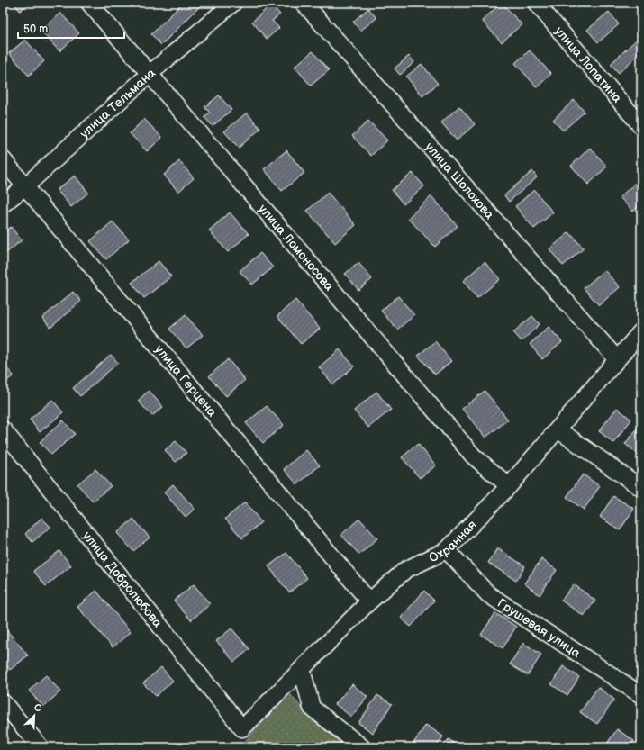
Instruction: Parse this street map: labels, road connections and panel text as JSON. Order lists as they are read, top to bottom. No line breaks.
{"streets":{"street":["улица Лопатина","улица Тельмана","улица Шолохова","улица Ломоносова","улица Герцена","Охранная","улица Добролюбова","Грушевая улица"]},"crossings":[["улица Тельмана","улица Ломоносова"],["улица Тельмана","улица Герцена"],["улица Шолохова","Охранная"],["улица Ломоносова","Охранная"],["улица Герцена","Охранная"],["Охранная","улица Добролюбова"],["Охранная","Грушевая улица"]],"scale_bar":"50 m","north":"top right"}
